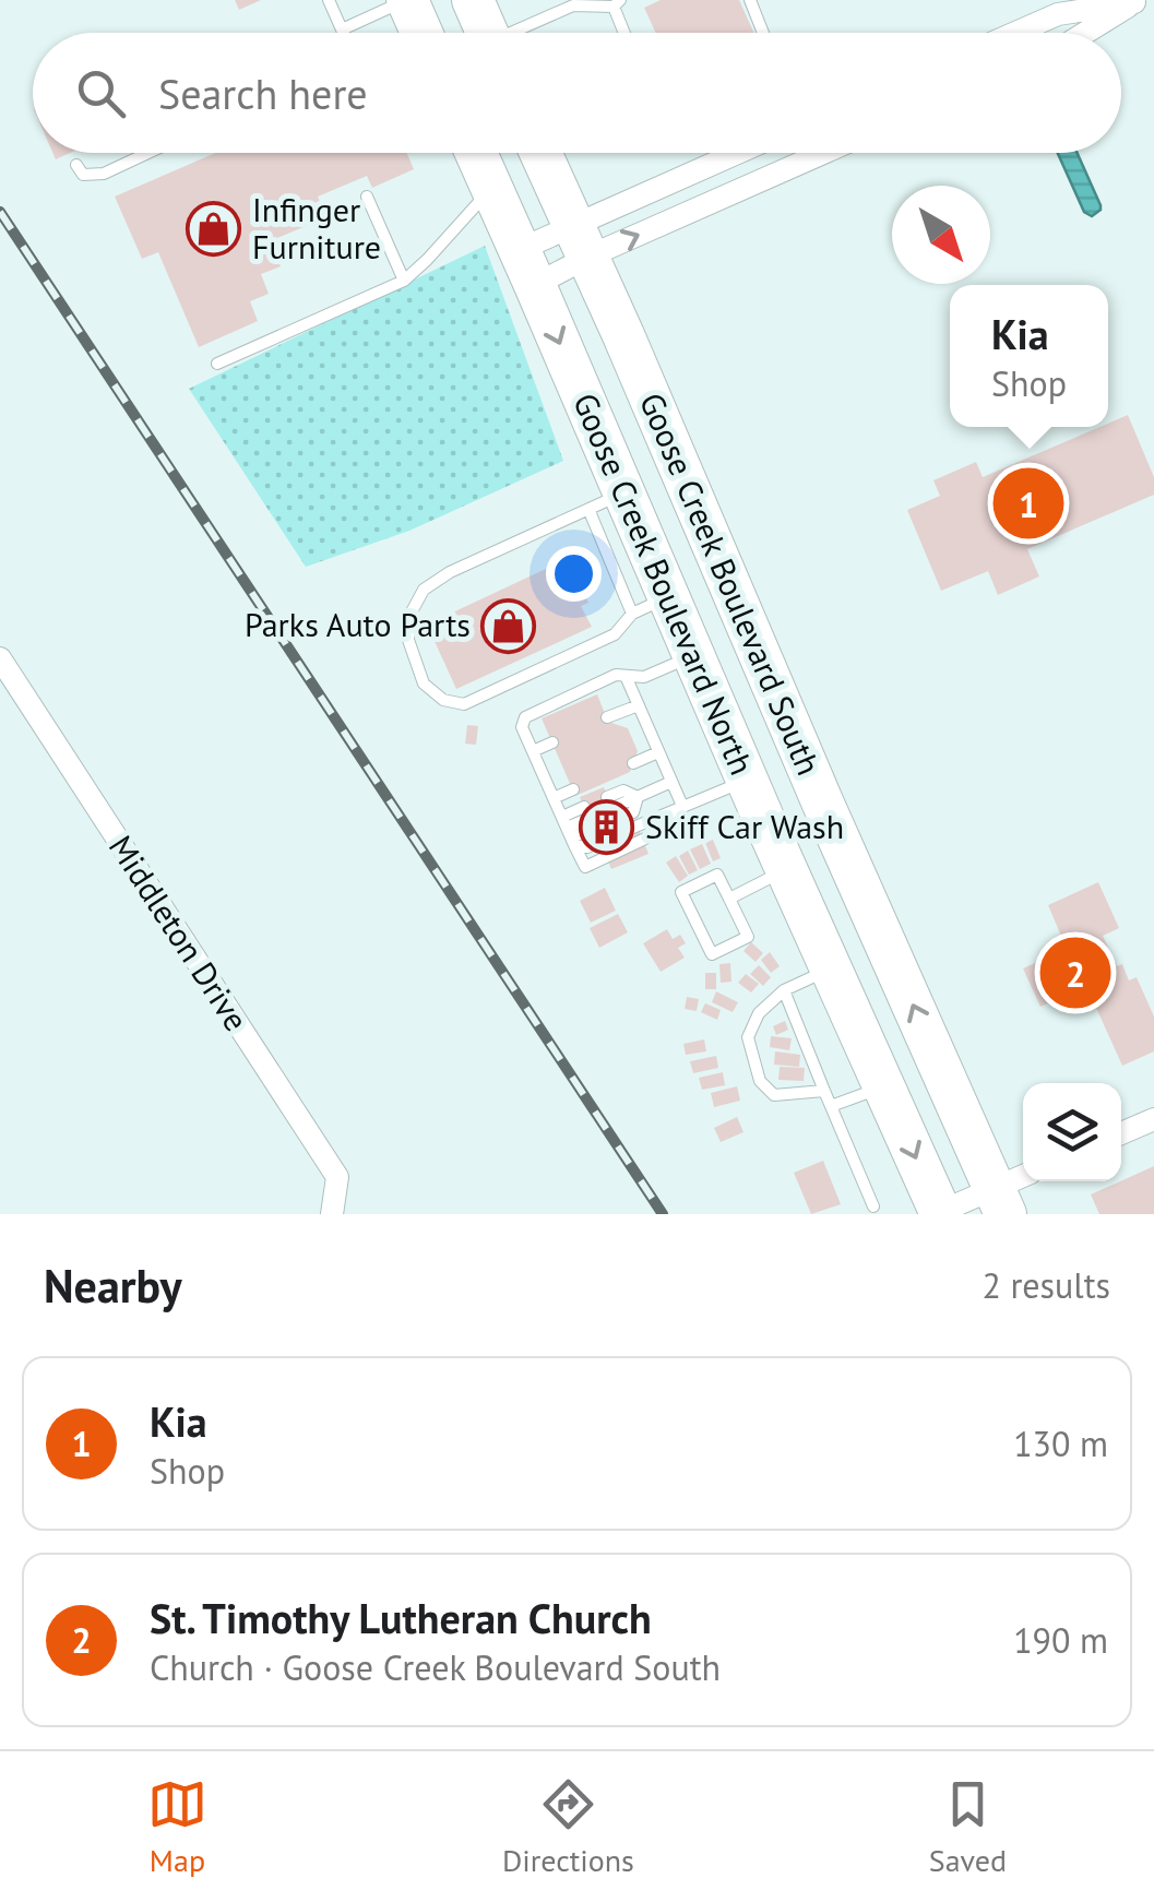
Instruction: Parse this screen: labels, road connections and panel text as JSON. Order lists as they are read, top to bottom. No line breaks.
{"streets":{"highway":["Goose Creek Boulevard North","Goose Creek Boulevard South"],"street":["Middleton Drive"]},"one_way":["Goose Creek Boulevard South"],"places":{"shop":["Infinger Furniture","Parks Auto Parts"],"building":["Skiff Car Wash"]},"north":"bottom right","page":{"search":"Search here","popup":["Kia","Shop"],"pins":["1","2"],"heading":["Nearby","2 results"],"list":[{"mark":"1","name":"Kia","note":"Shop","value":"130 m"},{"mark":"2","name":"St. Timothy Lutheran Church","note":"Church · Goose Creek Boulevard South","value":"190 m"}],"nav":["Map","Directions","Saved"]}}
